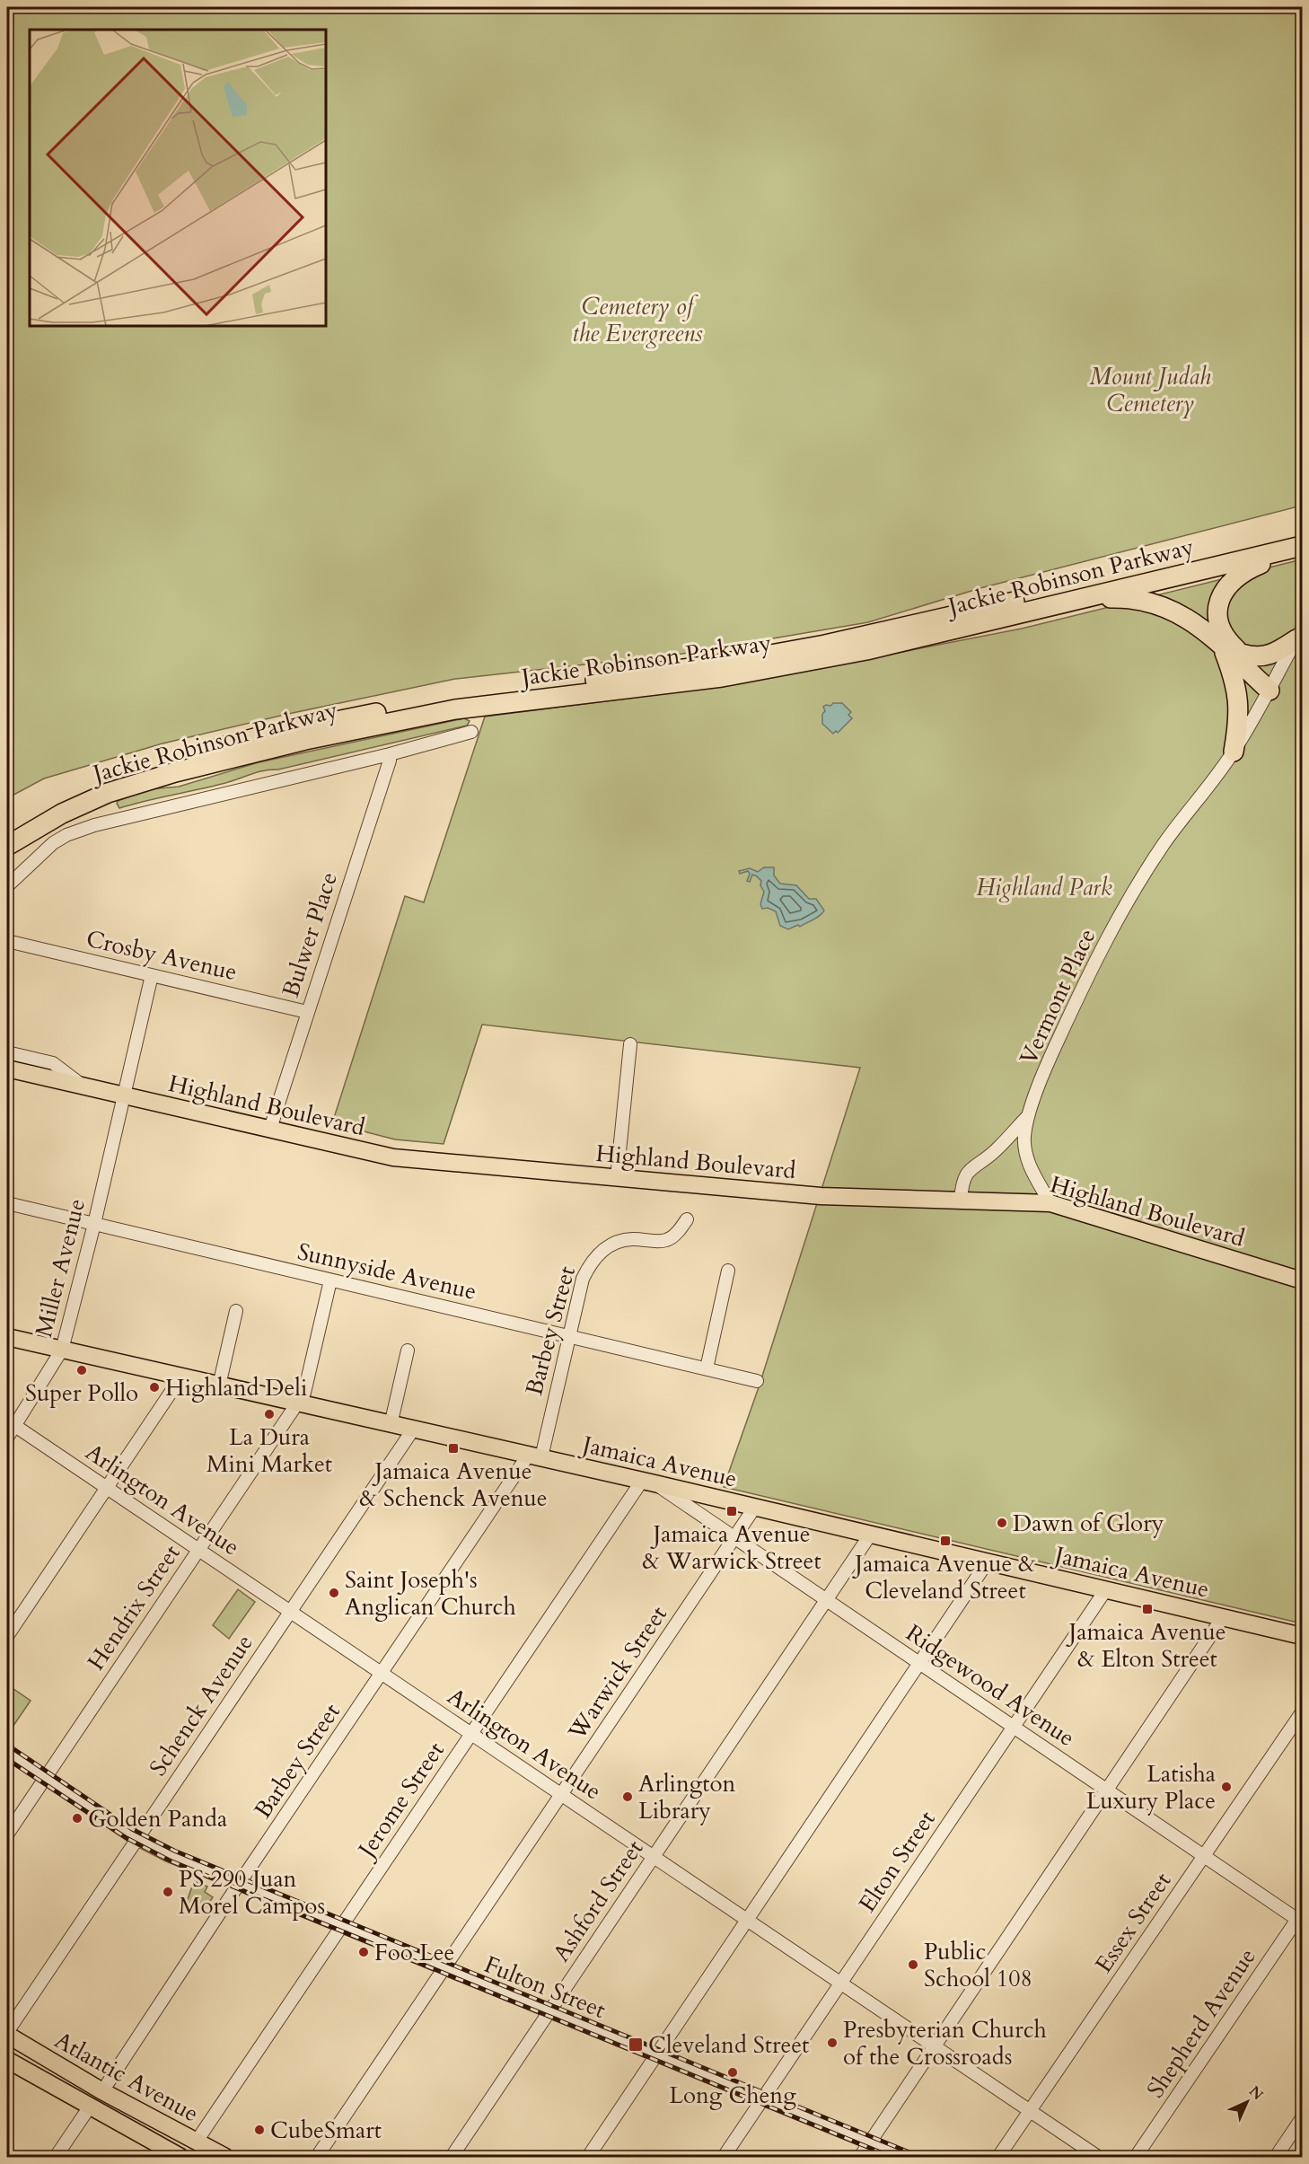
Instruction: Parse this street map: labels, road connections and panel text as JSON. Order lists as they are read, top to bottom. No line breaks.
{"streets":{"highway":["Jackie Robinson Parkway"],"main road":["Highland Boulevard","Jamaica Avenue","Atlantic Avenue"],"street":["Bulwer Place","Crosby Avenue","Vermont Place","Miller Avenue","Sunnyside Avenue","Barbey Street","Arlington Avenue","Hendrix Street","Warwick Street","Ridgewood Avenue","Schenck Avenue","Jerome Street","Elton Street","Ashford Street","Essex Street","Fulton Street","Shepherd Avenue"]},"crossings":[["Bulwer Place","Crosby Avenue"],["Bulwer Place","Highland Boulevard"],["Crosby Avenue","Miller Avenue"],["Vermont Place","Highland Boulevard"],["Highland Boulevard","Miller Avenue"],["Miller Avenue","Sunnyside Avenue"],["Miller Avenue","Jamaica Avenue"],["Miller Avenue","Arlington Avenue"],["Sunnyside Avenue","Barbey Street"],["Sunnyside Avenue","Hendrix Street"],["Barbey Street","Jamaica Avenue"],["Barbey Street","Arlington Avenue"],["Barbey Street","Fulton Street"],["Barbey Street","Atlantic Avenue"],["Jamaica Avenue","Hendrix Street"],["Jamaica Avenue","Warwick Street"],["Jamaica Avenue","Ridgewood Avenue"],["Jamaica Avenue","Schenck Avenue"],["Jamaica Avenue","Jerome Street"],["Jamaica Avenue","Elton Street"],["Jamaica Avenue","Ashford Street"],["Arlington Avenue","Hendrix Street"],["Arlington Avenue","Warwick Street"],["Arlington Avenue","Schenck Avenue"],["Arlington Avenue","Jerome Street"],["Arlington Avenue","Elton Street"],["Arlington Avenue","Ashford Street"],["Arlington Avenue","Essex Street"],["Hendrix Street","Fulton Street"],["Warwick Street","Ridgewood Avenue"],["Warwick Street","Fulton Street"],["Ridgewood Avenue","Jerome Street"],["Ridgewood Avenue","Elton Street"],["Ridgewood Avenue","Ashford Street"],["Ridgewood Avenue","Essex Street"],["Ridgewood Avenue","Shepherd Avenue"],["Schenck Avenue","Fulton Street"],["Schenck Avenue","Atlantic Avenue"],["Jerome Street","Fulton Street"],["Jerome Street","Atlantic Avenue"],["Elton Street","Fulton Street"],["Ashford Street","Fulton Street"]],"parks":["Cemetery of the Evergreens","Mount Judah Cemetery","Highland Park"],"places":{"other":["Super Pollo","Highland Deli","La Dura Mini Market","Dawn of Glory","Saint Joseph's Anglican Church","Latisha Luxury Place","Arlington Library","Golden Panda","PS 290 Juan Morel Campos","Foo Lee","Public School 108","Presbyterian Church of the Crossroads","Long Cheng","CubeSmart"],"transit":["Jamaica Avenue & Schenck Avenue","Jamaica Avenue & Warwick Street","Jamaica Avenue & Cleveland Street","Jamaica Avenue & Elton Street","Cleveland Street"]},"north":"top right"}
